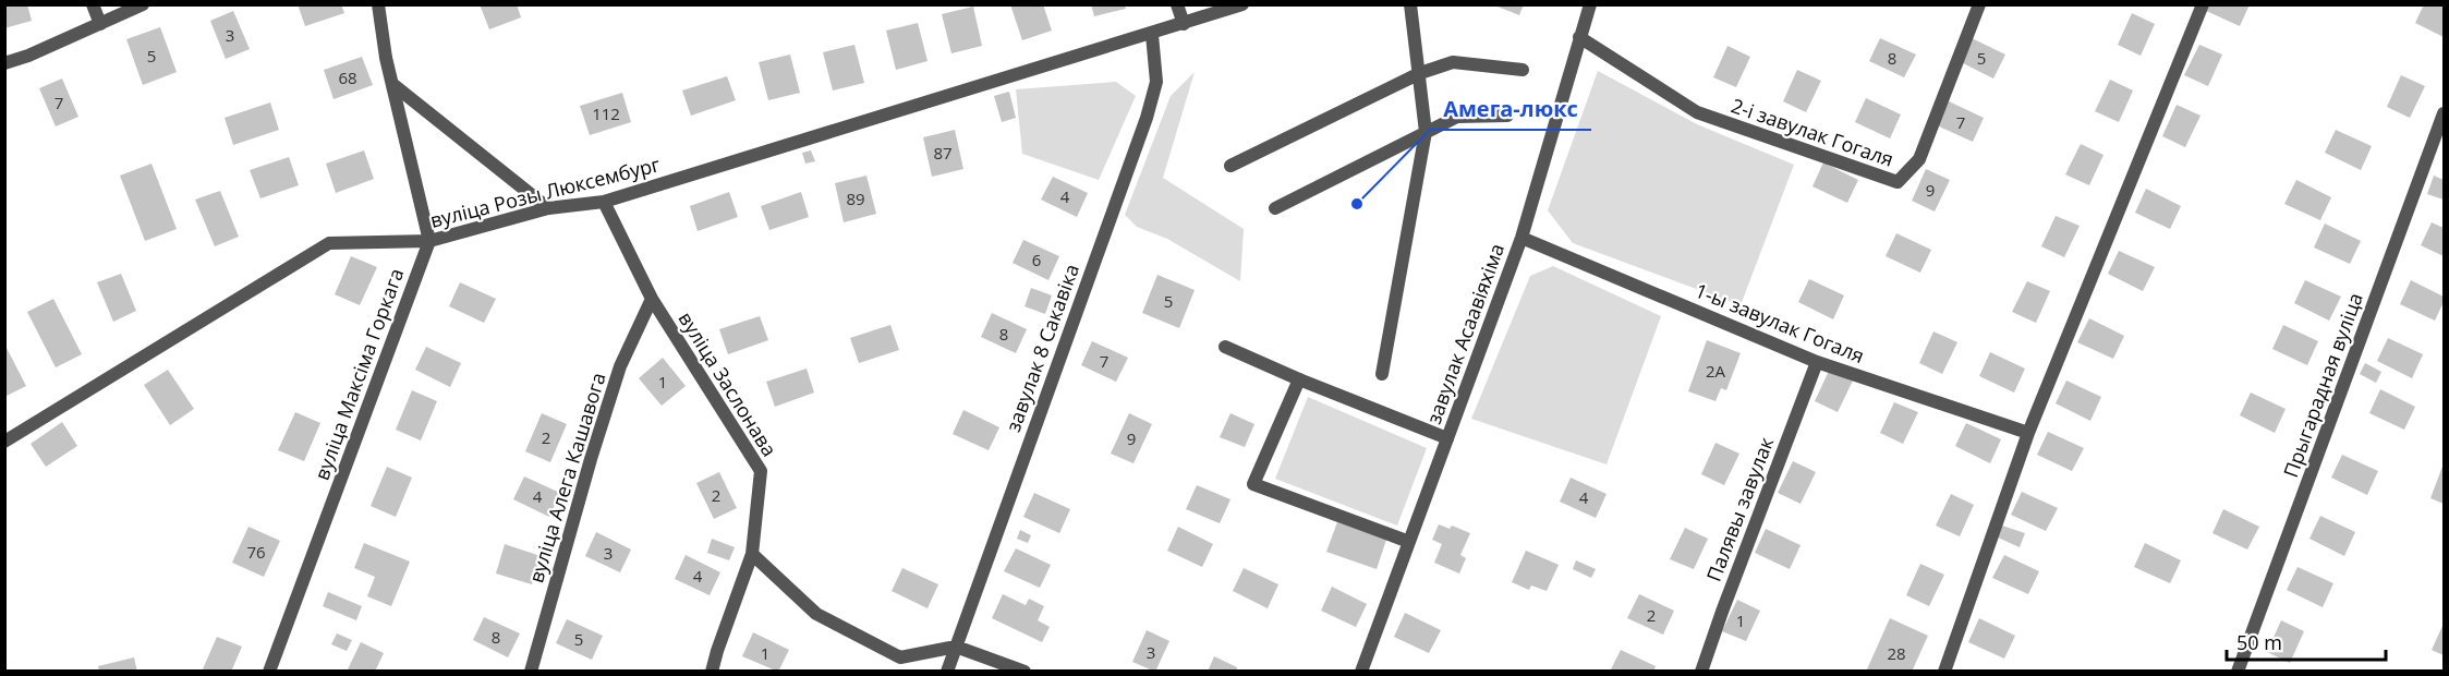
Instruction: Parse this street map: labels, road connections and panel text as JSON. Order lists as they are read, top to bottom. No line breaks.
{"streets":{"street":["2-і завулак Гогаля","вуліца Розы Люксембург","1-ы завулак Гогаля","завулак Асаавіяхіма","завулак 8 Сакавіка","вуліца Максіма Горкага","вуліца Заслонава","Прыгарадная вуліца","вуліца Алега Кашавога","Палявы завулак"]},"crossings":[["2-і завулак Гогаля","завулак Асаавіяхіма"],["вуліца Розы Люксембург","завулак 8 Сакавіка"],["вуліца Розы Люксембург","вуліца Максіма Горкага"],["вуліца Розы Люксембург","вуліца Заслонава"],["1-ы завулак Гогаля","завулак Асаавіяхіма"],["1-ы завулак Гогаля","Палявы завулак"],["вуліца Заслонава","вуліца Алега Кашавога"]],"places":["Амега-люкс"],"house_numbers":["3","5","8","5","68","7","112","7","87","9","4","89","6","5","8","7","2А","1","2","9","2","4","4","76","3","4","2","1","8","5","3","1","28"],"scale_bar":"50 m"}
